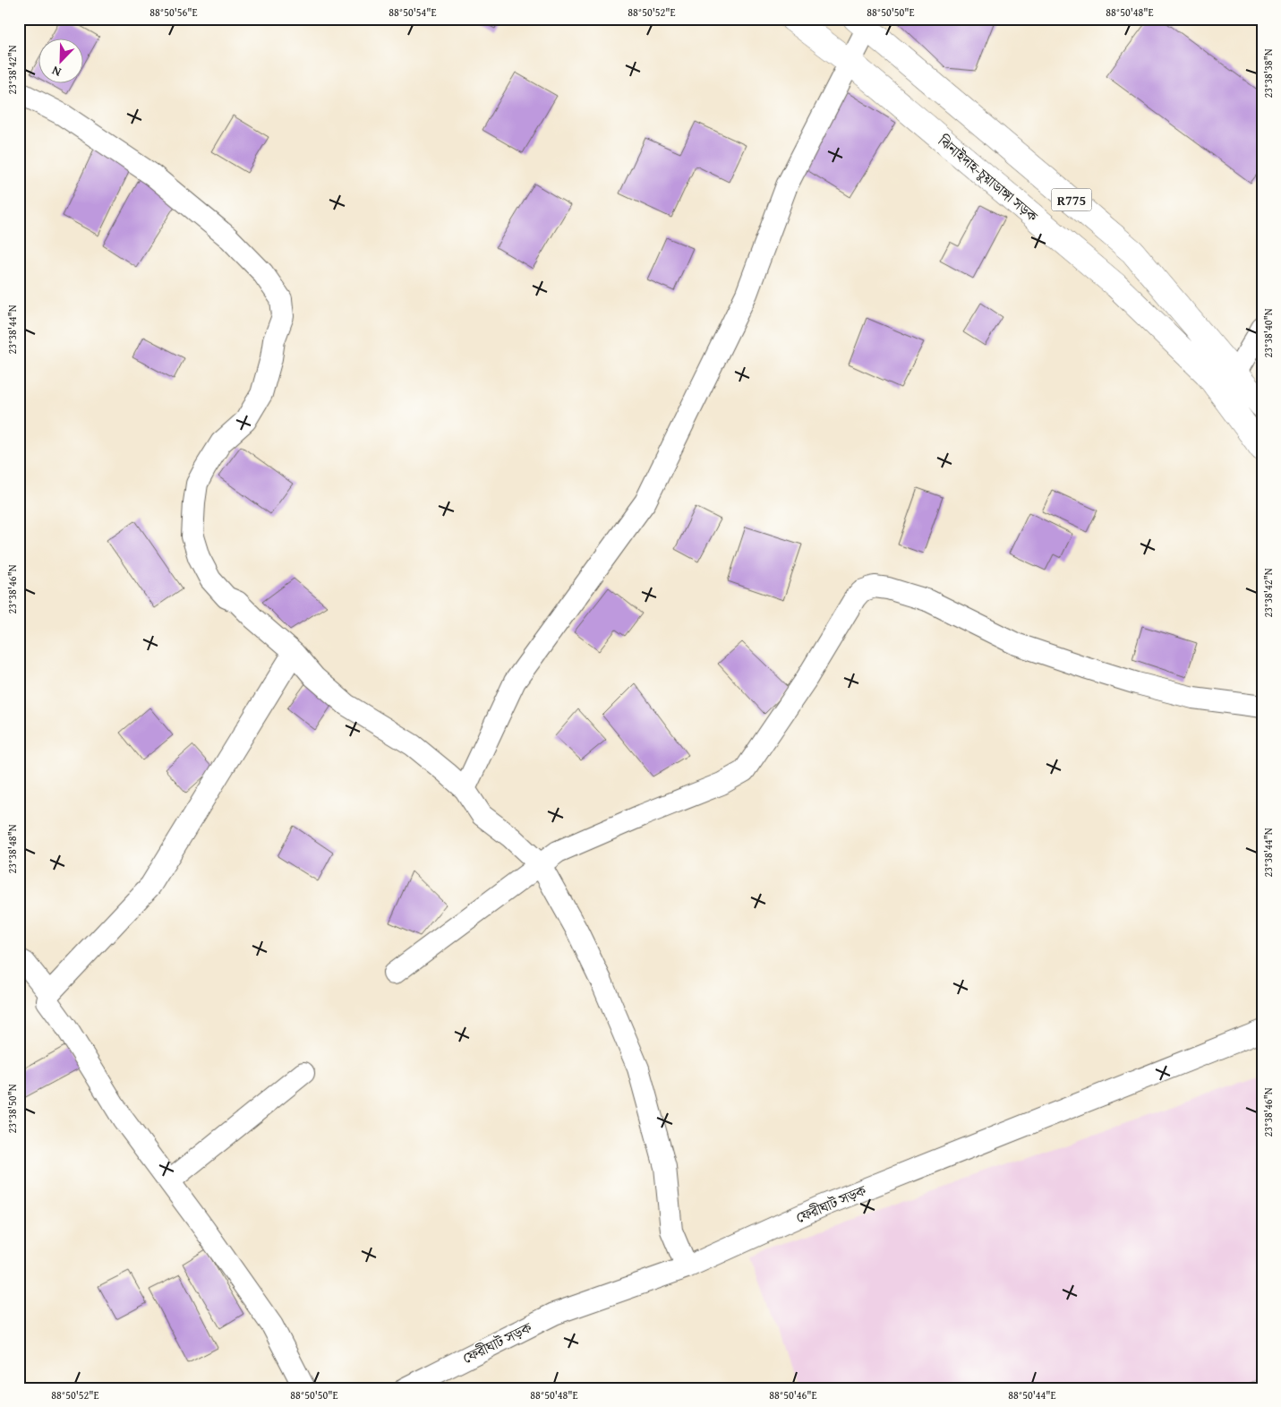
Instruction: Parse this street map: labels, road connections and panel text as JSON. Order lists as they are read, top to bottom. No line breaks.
{"streets":{"main road":["ঝিনাইদাহ-চুয়াডাঙ্গা সড়ক","R775"],"street":["ফেরীঘাট সড়ক"]},"north":"bottom left","coordinates":["88°50'56\"E","88°50'54\"E","88°50'52\"E","88°50'50\"E","88°50'48\"E","23°38'42\"N","23°38'38\"N","23°38'44\"N","23°38'40\"N","23°38'46\"N","23°38'48\"N","23°38'50\"N","88°50'46\"E","88°50'44\"E"]}
